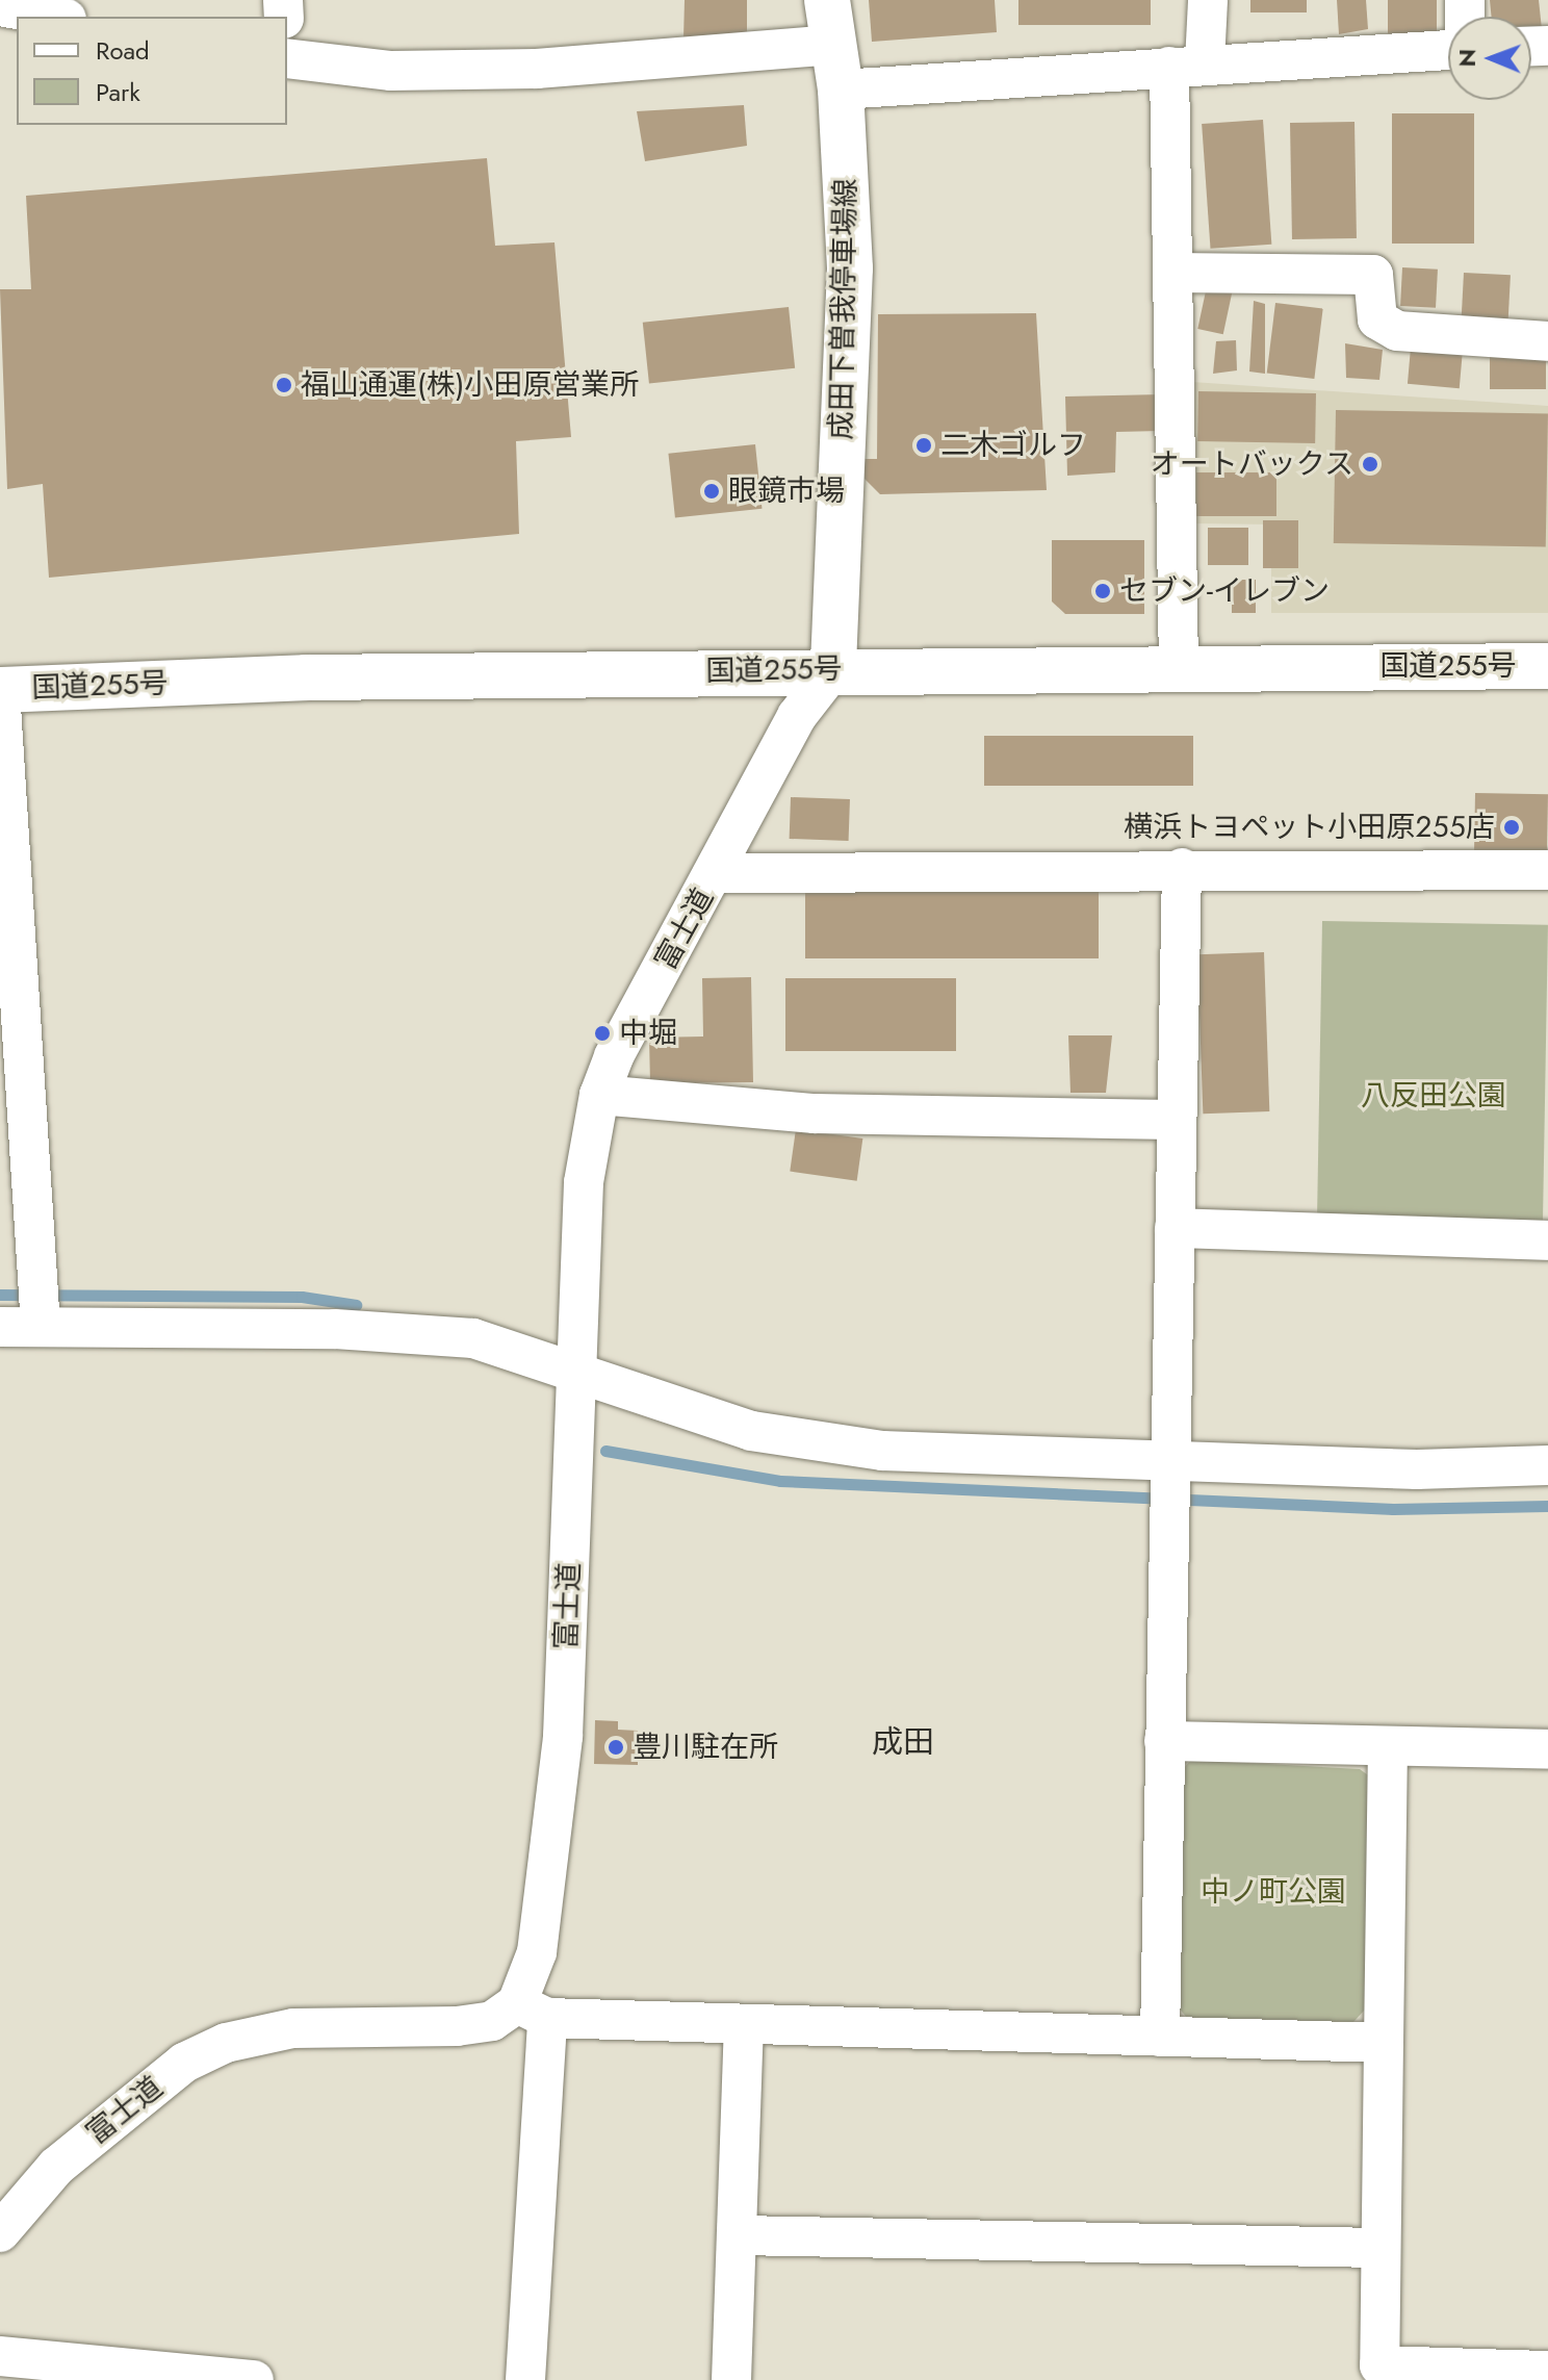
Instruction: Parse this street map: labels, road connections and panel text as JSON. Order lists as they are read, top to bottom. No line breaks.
{"streets":{"main road":["成田下曽我停車場線","国道255号"],"street":["富士道"]},"crossings":[["成田下曽我停車場線","国道255号"],["成田下曽我停車場線","富士道"],["国道255号","富士道"]],"districts":["成田"],"parks":["八反田公園","中ノ町公園"],"places":["福山通運(株)小田原営業所","二木ゴルフ","オートバックス","眼鏡市場","セブン-イレブン","横浜トヨペット小田原２５５店","中堀","豊川駐在所"],"legend":["Road","Park"],"north":"left"}
